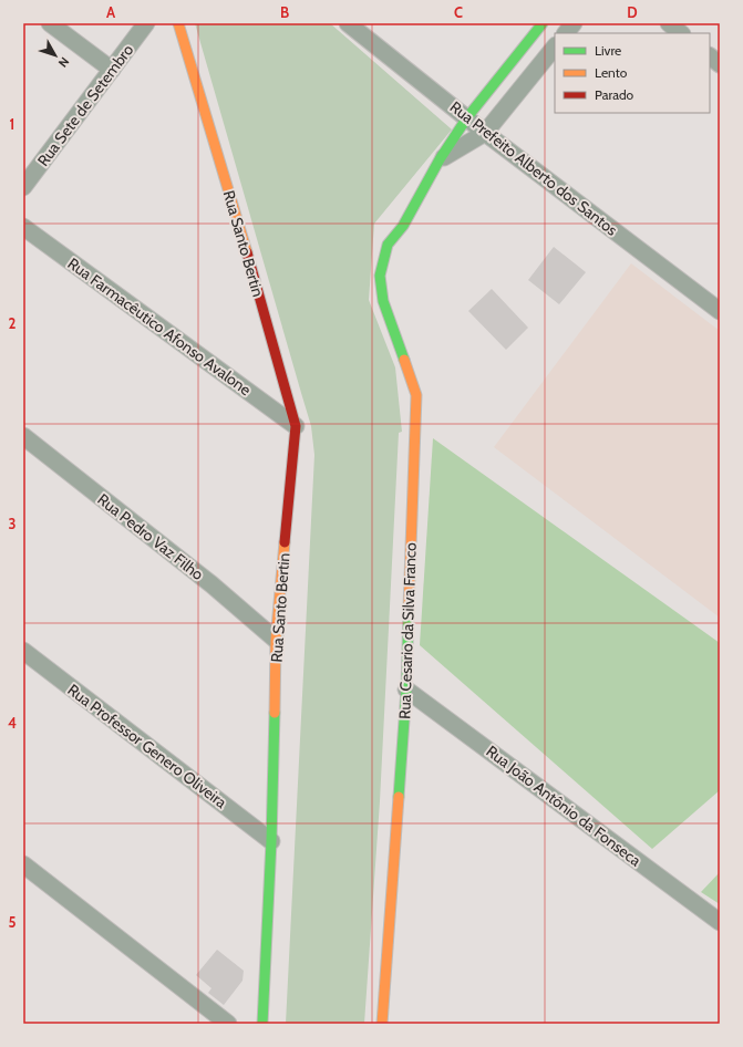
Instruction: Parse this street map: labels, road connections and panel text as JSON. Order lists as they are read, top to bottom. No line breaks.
{"streets":{"street":["Rua Sete de Setembro","Rua Prefeito Alberto dos Santos","Rua Santo Bertin","Rua Farmacêutico Afonso Avalone","Rua Pedro Vaz Filho","Rua Cesario da Silva Franco","Rua Professor Genero Oliveira","Rua João Antônio da Fonseca"]},"crossings":[["Rua Santo Bertin","Rua Farmacêutico Afonso Avalone"],["Rua Santo Bertin","Rua Pedro Vaz Filho"],["Rua Santo Bertin","Rua Professor Genero Oliveira"],["Rua Cesario da Silva Franco","Rua João Antônio da Fonseca"]],"legend":["Livre","Lento","Parado"],"north":"bottom right","grid":{"columns":["A","B","C","D"],"rows":["1","2","3","4","5"]}}
